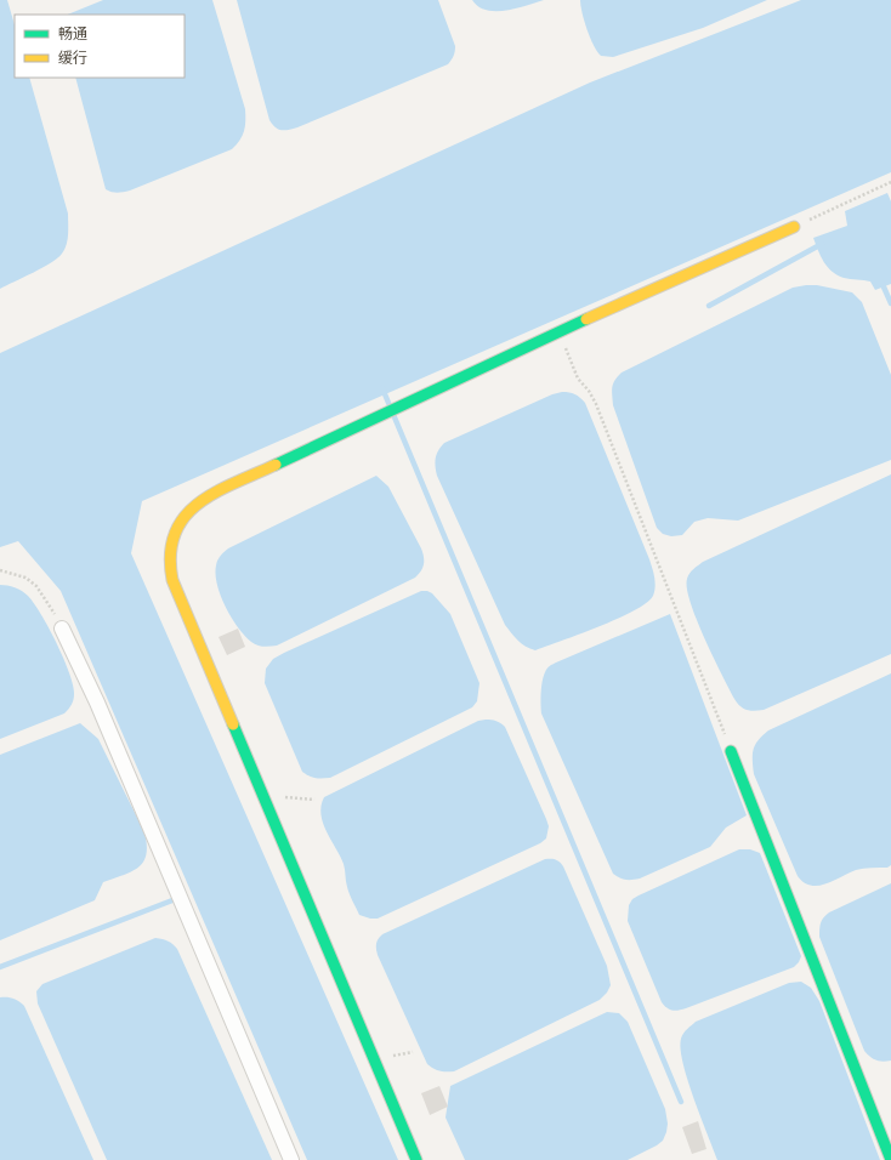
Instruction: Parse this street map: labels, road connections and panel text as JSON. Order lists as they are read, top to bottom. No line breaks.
{"legend":["畅通","缓行"]}
